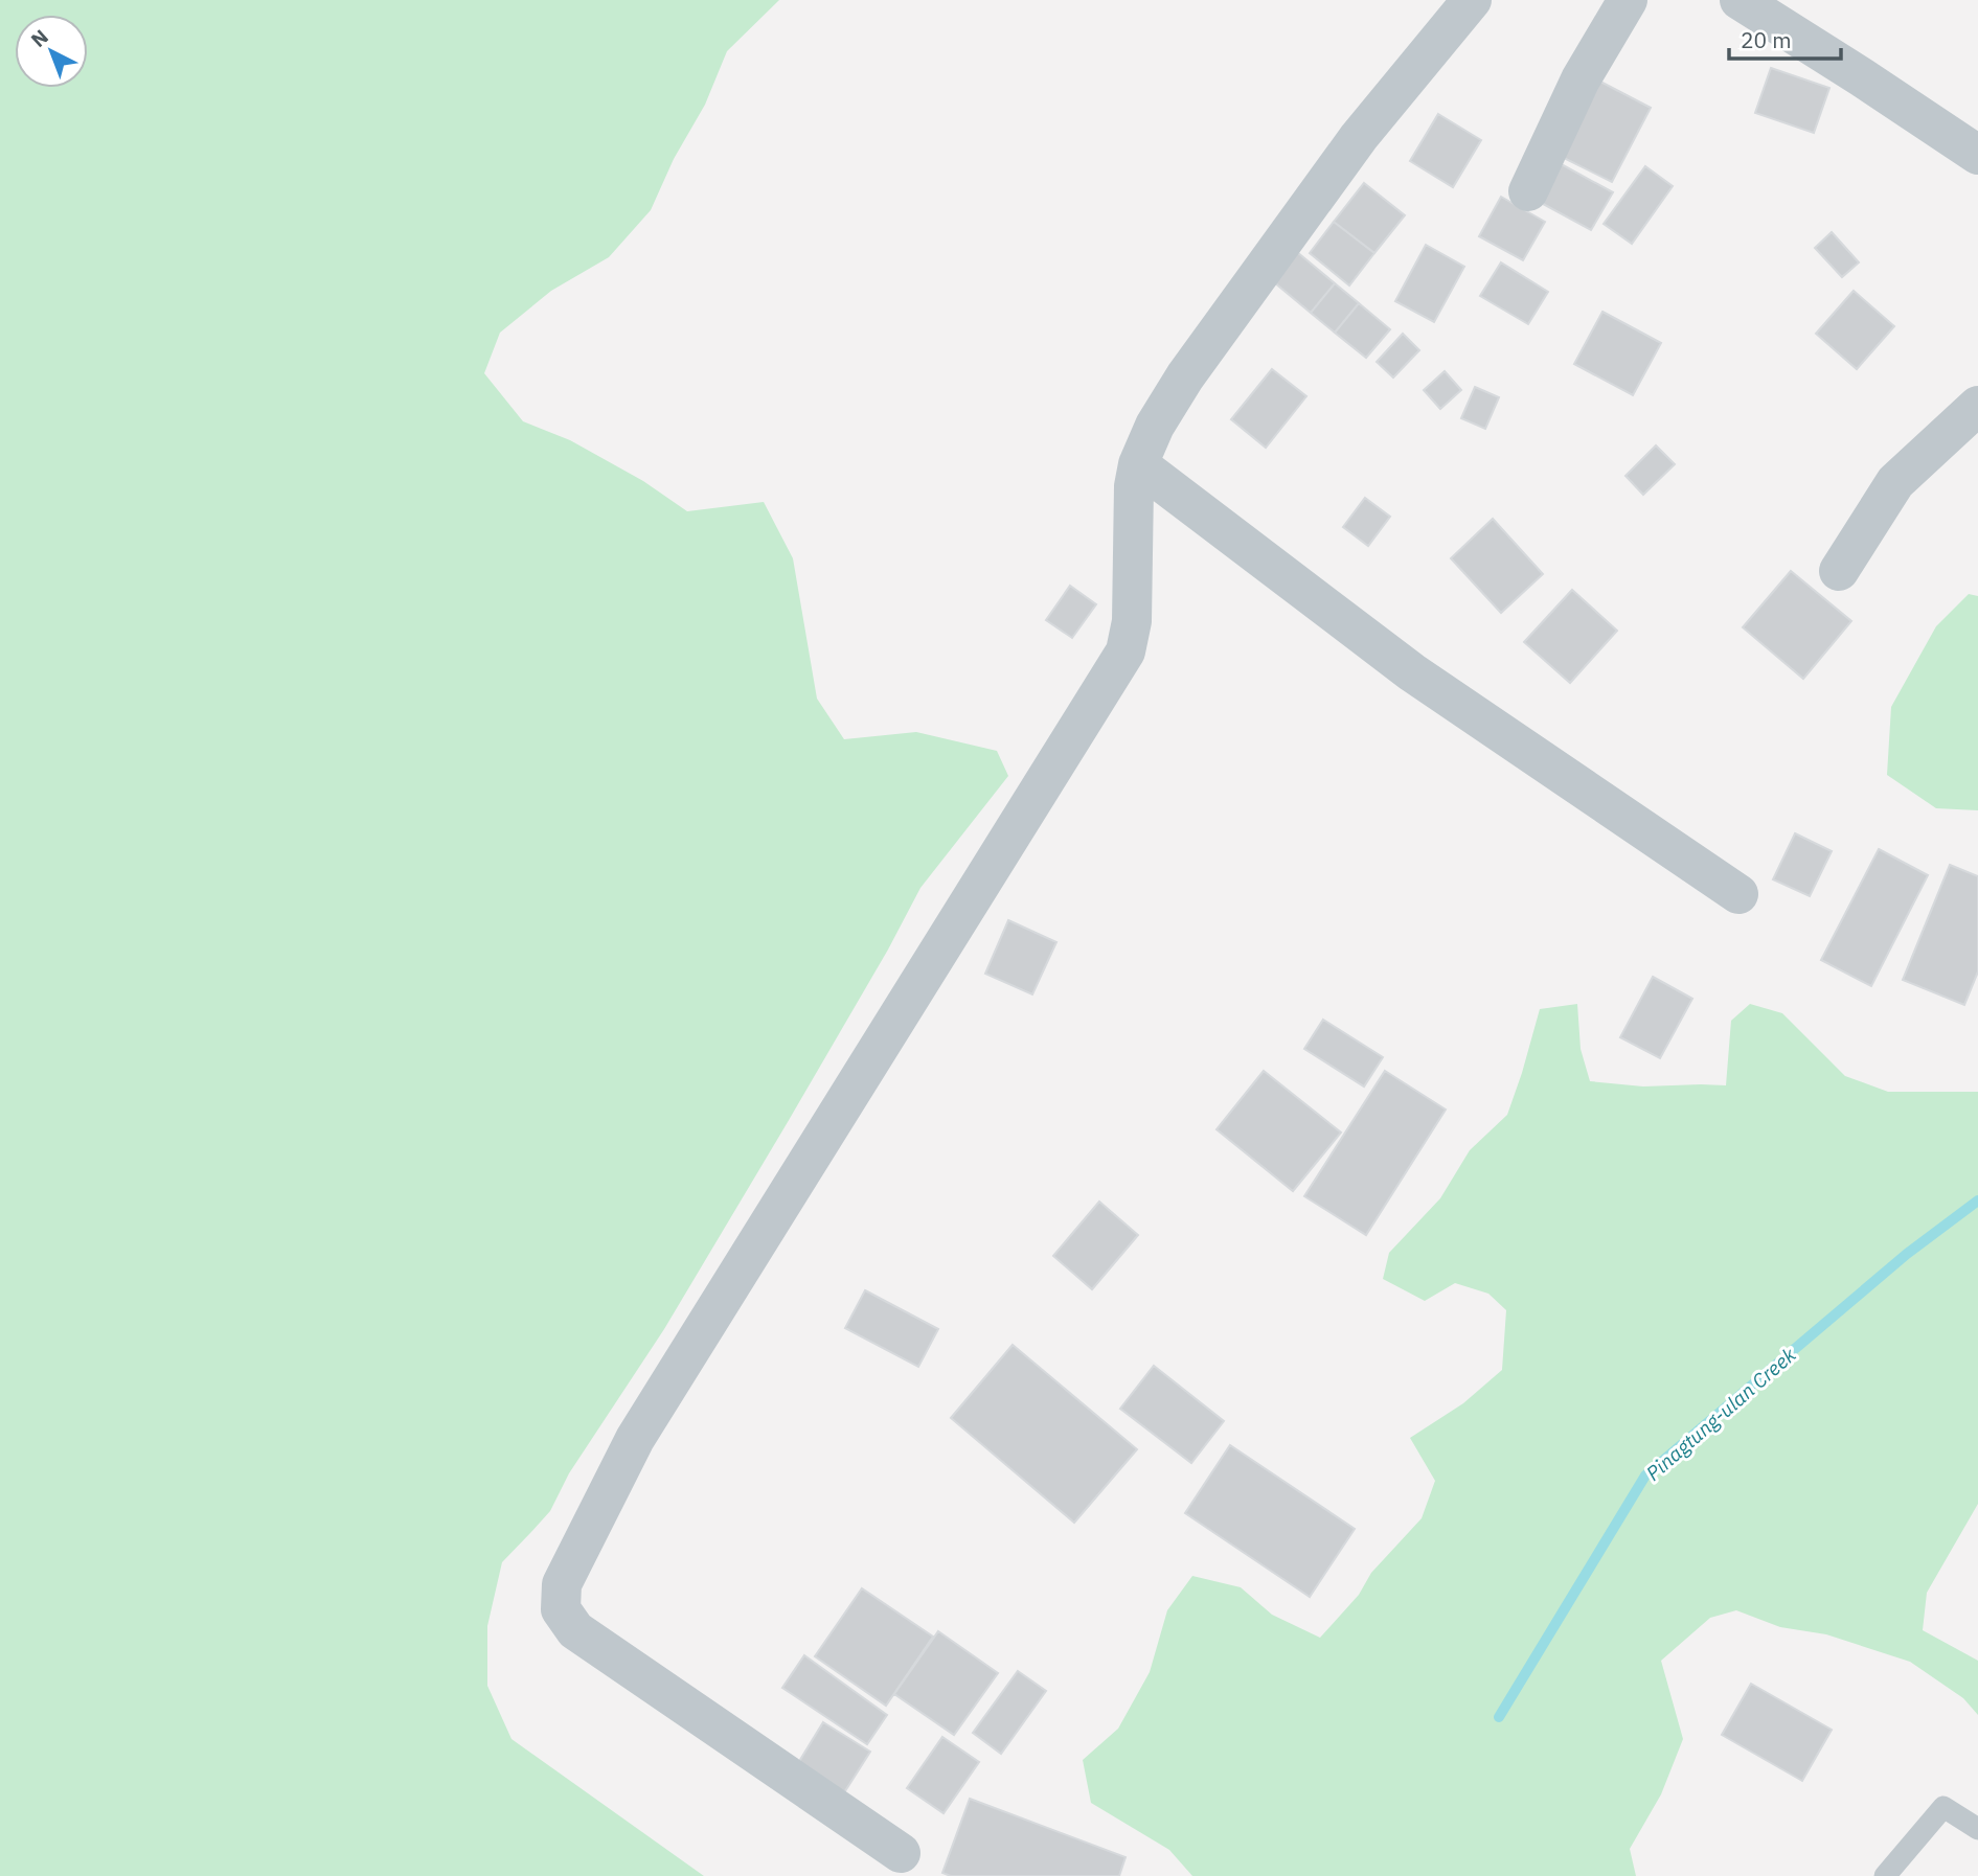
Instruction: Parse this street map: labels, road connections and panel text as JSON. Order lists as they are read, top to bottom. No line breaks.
{"water":["Pinagtung-ulan Creek"],"scale_bar":"20 m","north":"top left"}
